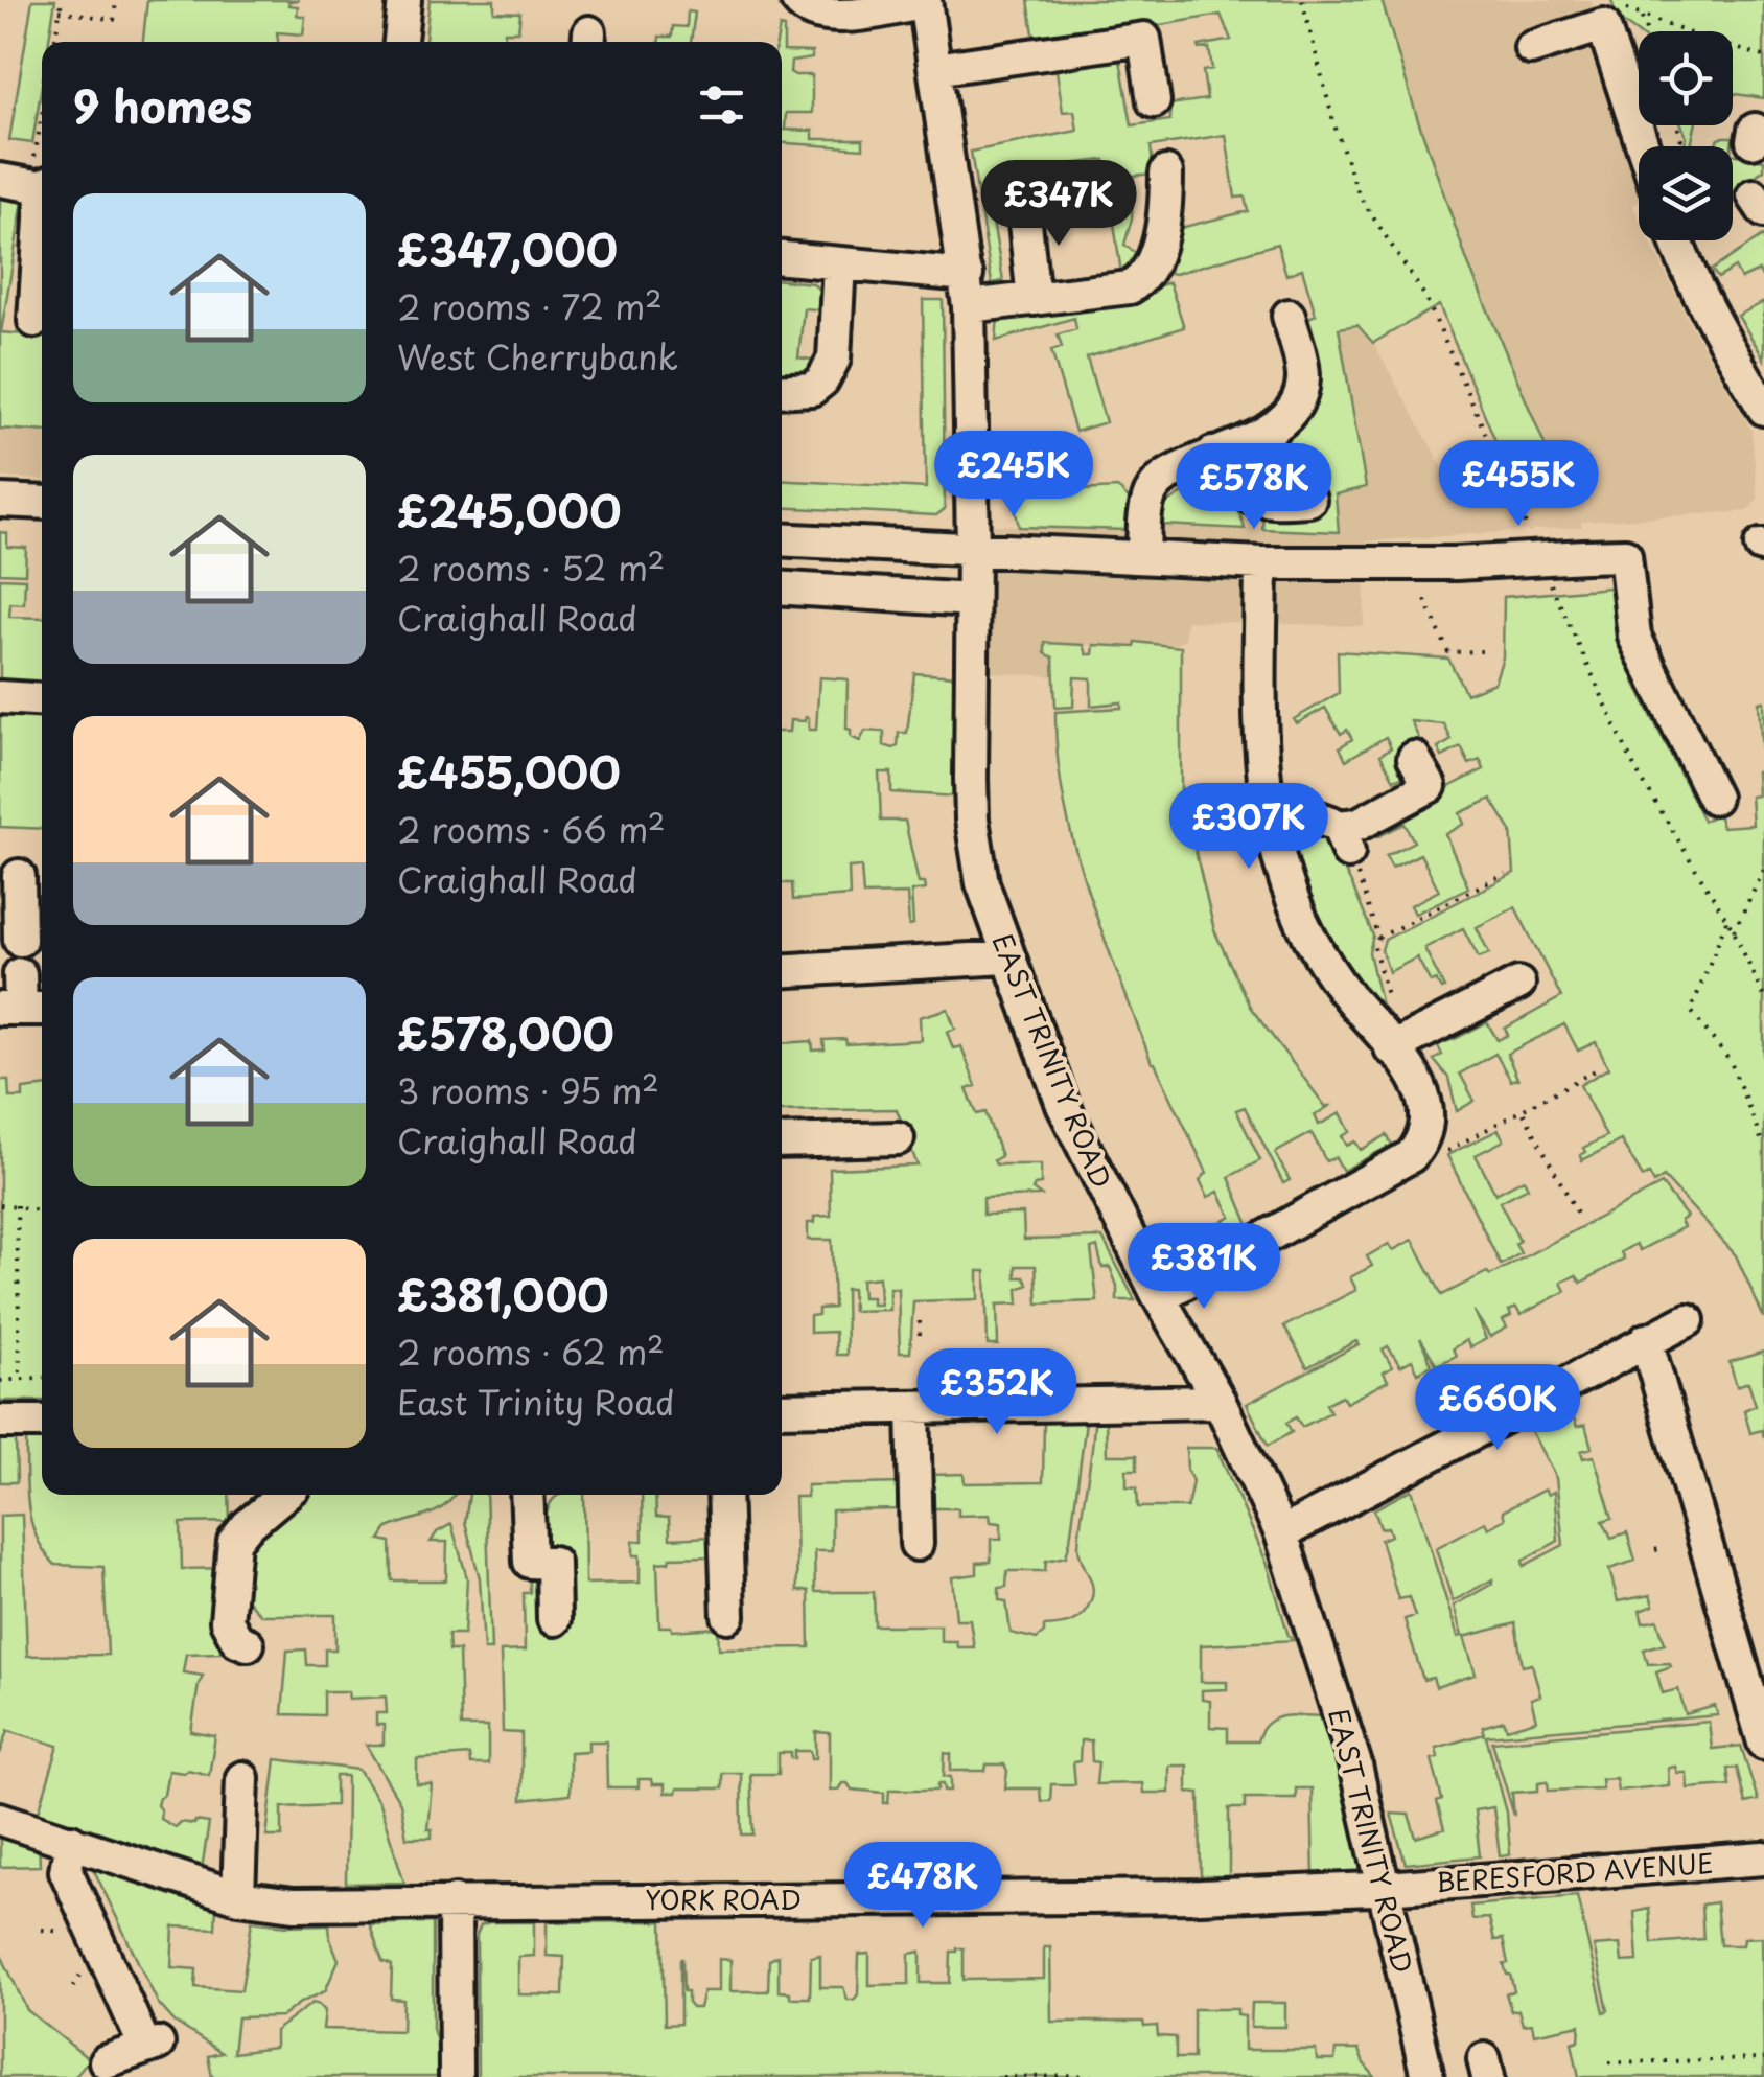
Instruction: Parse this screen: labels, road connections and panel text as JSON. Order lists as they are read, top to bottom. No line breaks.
{"streets":{"street":["EAST TRINITY ROAD","BERESFORD AVENUE","YORK ROAD"]},"crossings":[["EAST TRINITY ROAD","BERESFORD AVENUE"],["EAST TRINITY ROAD","YORK ROAD"],["BERESFORD AVENUE","YORK ROAD"]],"page":{"heading":"9 homes","price":["£347K","£245K","£455K","£578K","£307K","£381K","£352K","£660K","£478K"],"list":[{"name":"£347,000","note":"2 rooms · 72 m² · West Cherrybank"},{"name":"£245,000","note":"2 rooms · 52 m² · Craighall Road"},{"name":"£455,000","note":"2 rooms · 66 m² · Craighall Road"},{"name":"£578,000","note":"3 rooms · 95 m² · Craighall Road"},{"name":"£381,000","note":"2 rooms · 62 m² · East Trinity Road"}]}}
